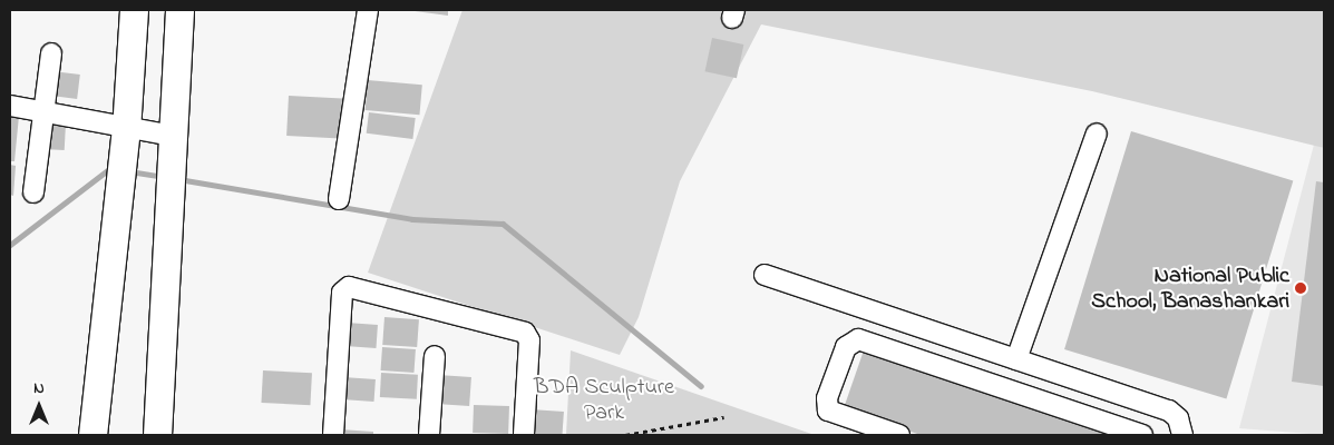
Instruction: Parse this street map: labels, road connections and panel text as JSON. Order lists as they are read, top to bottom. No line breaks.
{"parks":["BDA Sculpture Park"],"places":["National Public School, Banashankari"],"north":"top"}
